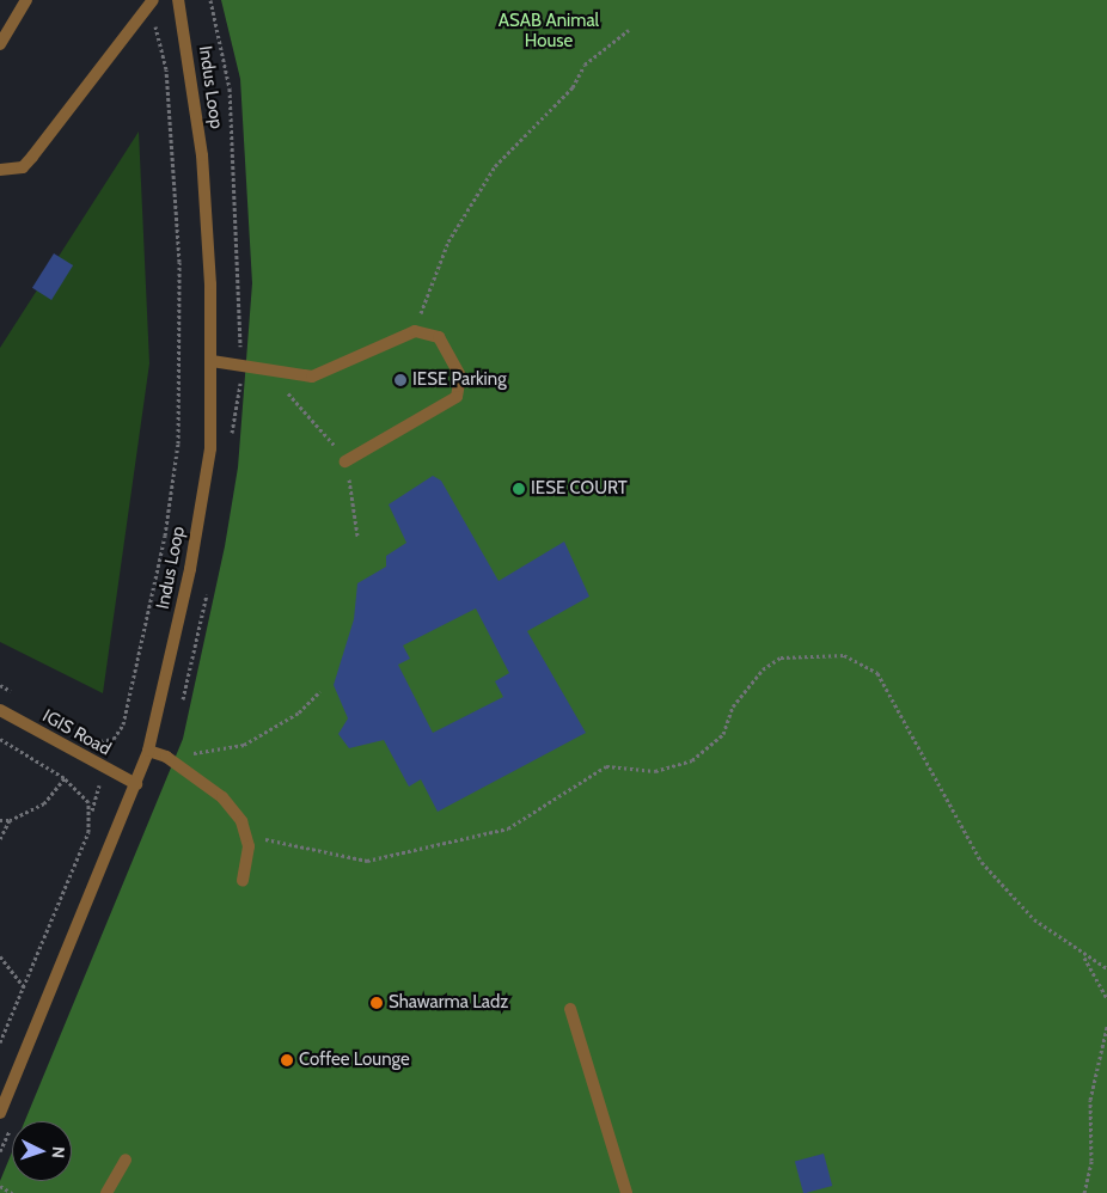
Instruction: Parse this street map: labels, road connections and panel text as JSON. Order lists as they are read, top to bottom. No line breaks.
{"streets":{"street":["Indus Loop","IGIS Road"]},"crossings":[["Indus Loop","IGIS Road"]],"parks":["ASAB Animal House"],"places":["IESE Parking","IESE COURT","Shawarma Ladz","Coffee Lounge"],"north":"right"}
